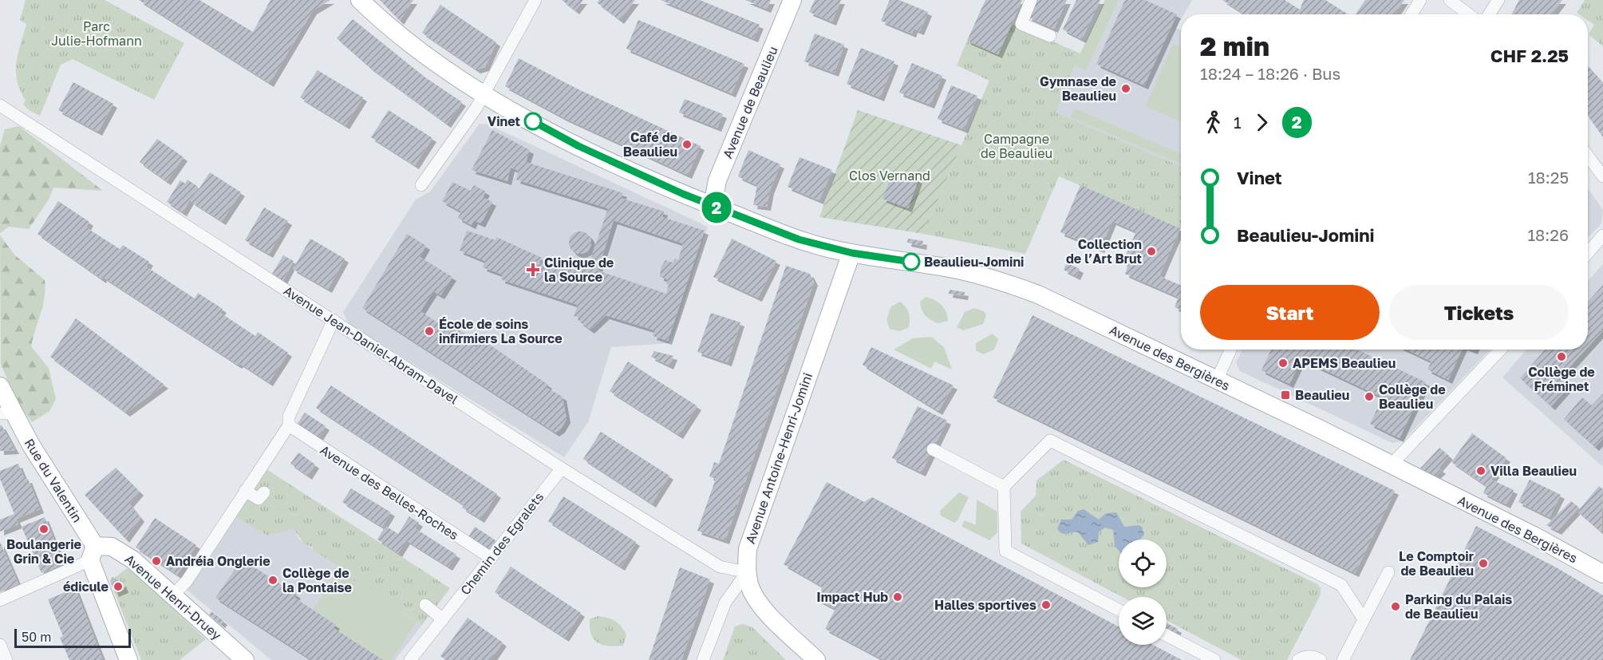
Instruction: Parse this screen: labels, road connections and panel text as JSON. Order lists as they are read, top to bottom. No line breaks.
{"streets":{"street":["Avenue de Beaulieu","Avenue Jean-Daniel-Abram-Davel","Avenue des Bergières","Avenue Antoine-Henri-Jomini","Rue du Valentin","Avenue des Belles-Roches","Chemin des Egralets","Avenue Henri-Druey"]},"crossings":[["Avenue de Beaulieu","Avenue des Bergières"],["Avenue Jean-Daniel-Abram-Davel","Avenue Antoine-Henri-Jomini"],["Avenue Jean-Daniel-Abram-Davel","Chemin des Egralets"],["Avenue des Bergières","Avenue Antoine-Henri-Jomini"],["Rue du Valentin","Avenue Henri-Druey"],["Avenue des Belles-Roches","Chemin des Egralets"]],"parks":["Parc Julie-Hofmann","Campagne de Beaulieu","Clos Vernand"],"places":{"other":["Gymnase de Beaulieu","Vinet","Café de Beaulieu","Collection de l’Art Brut","Beaulieu-Jomini","École de soins infirmiers La Source","Collège de Fréminet","APEMS Beaulieu","Collège de Beaulieu","Villa Beaulieu","Boulangerie Grin & Cie","Andréia Onglerie","Le Comptoir de Beaulieu","Collège de la Pontaise","édicule","Impact Hub","Halles sportives","Parking du Palais de Beaulieu"],"health":["Clinique de la Source"],"transit":["Beaulieu"]},"lines":["bus line 2"],"scale_bar":"50 m","page":{"on_map":"2","heading":["2 min","18:24 – 18:26 · Bus","CHF 2.25"],"legs":["1","2"],"list":[{"name":"Vinet","value":"18:25"},{"name":"Beaulieu-Jomini","value":"18:26"}],"buttons":["Start","Tickets"],"scale":"50 m"}}
